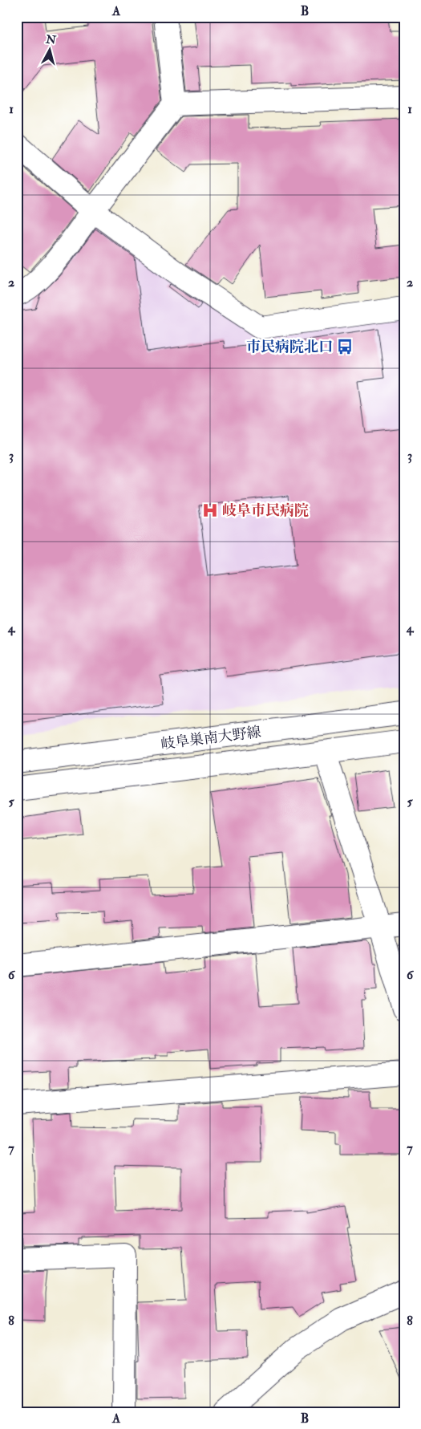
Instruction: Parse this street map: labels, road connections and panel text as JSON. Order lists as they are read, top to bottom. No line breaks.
{"streets":{"street":["岐阜巣南大野線"]},"places":{"bus stop":["市民病院北口"],"hospital":["岐阜市民病院"]},"north":"top","grid":{"columns":["A","B"],"rows":["1","2","3","4","5","6","7","8"]}}
